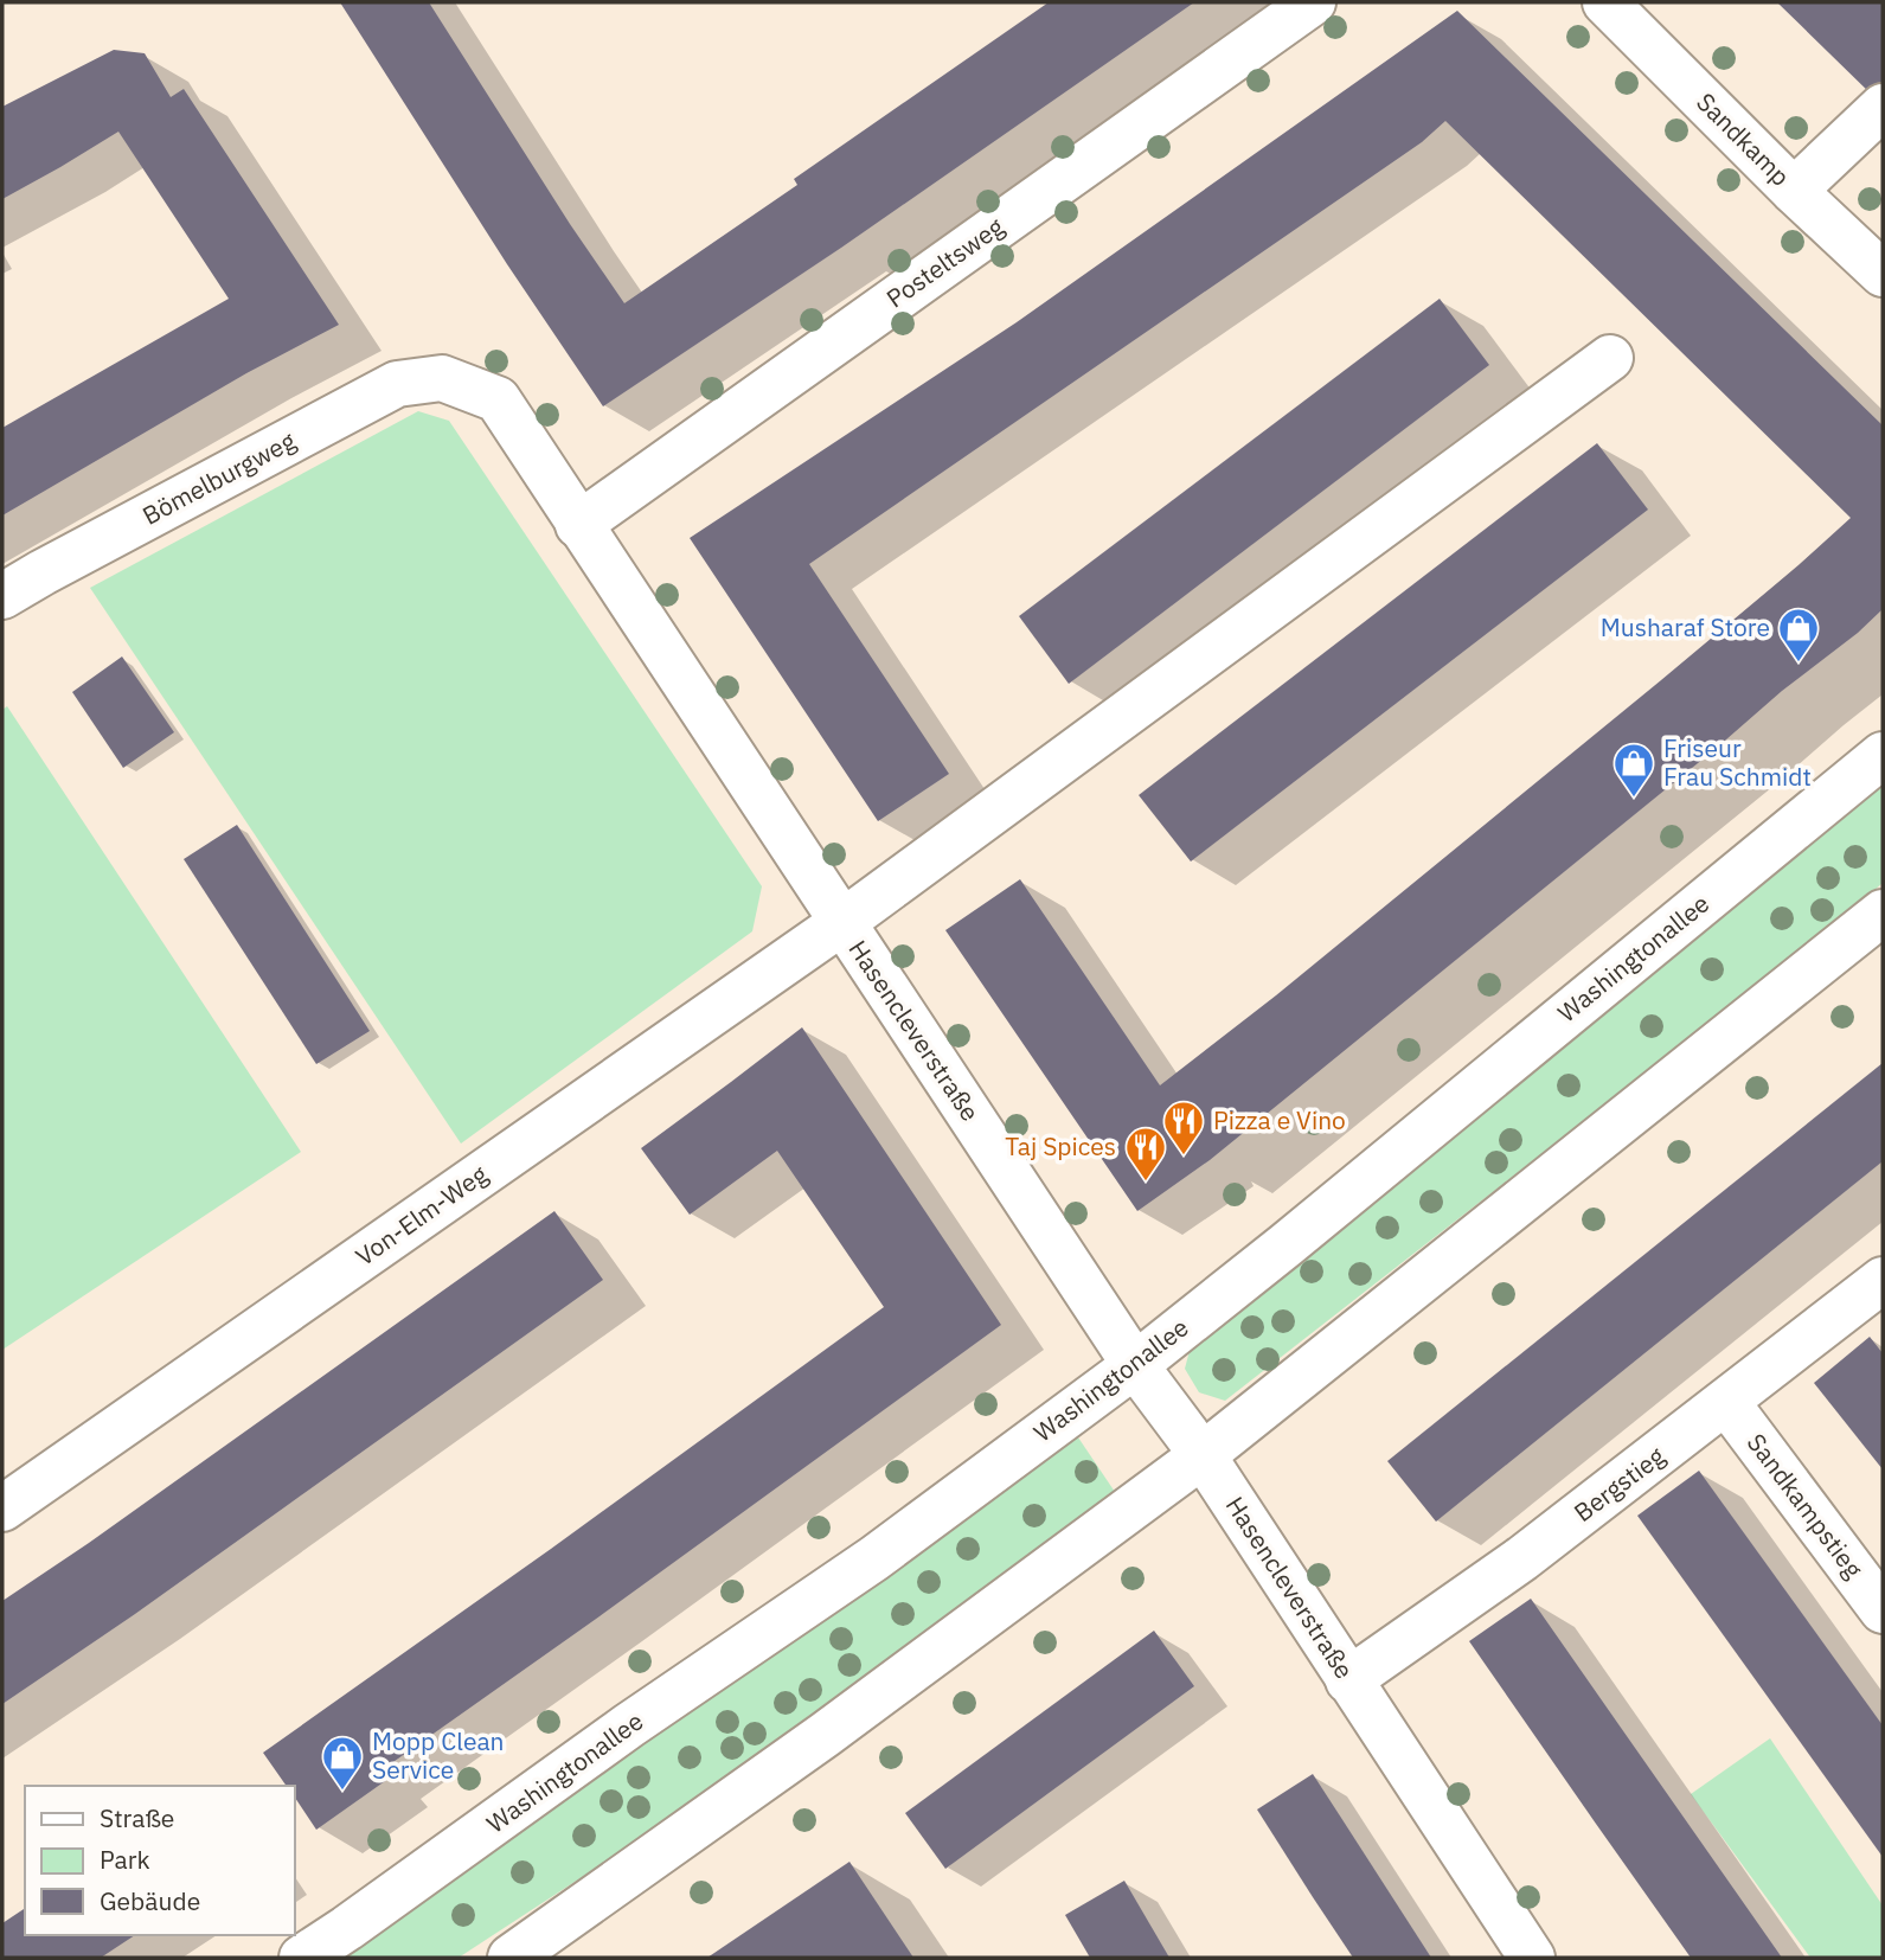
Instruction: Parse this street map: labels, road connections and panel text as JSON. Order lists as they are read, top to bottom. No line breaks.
{"streets":{"street":["Sandkamp","Posteltsweg","Bömelburgweg","Washingtonallee","Hasencleverstraße","Von-Elm-Weg","Bergstieg","Sandkampstieg"]},"crossings":[["Posteltsweg","Hasencleverstraße"],["Bömelburgweg","Hasencleverstraße"],["Washingtonallee","Hasencleverstraße"],["Hasencleverstraße","Von-Elm-Weg"],["Hasencleverstraße","Bergstieg"],["Bergstieg","Sandkampstieg"]],"places":{"shop":["Musharaf Store","Friseur Frau Schmidt","Mopp Clean Service"],"restaurant":["Pizza e Vino","Taj Spices"]},"legend":["Straße","Park","Gebäude"]}
